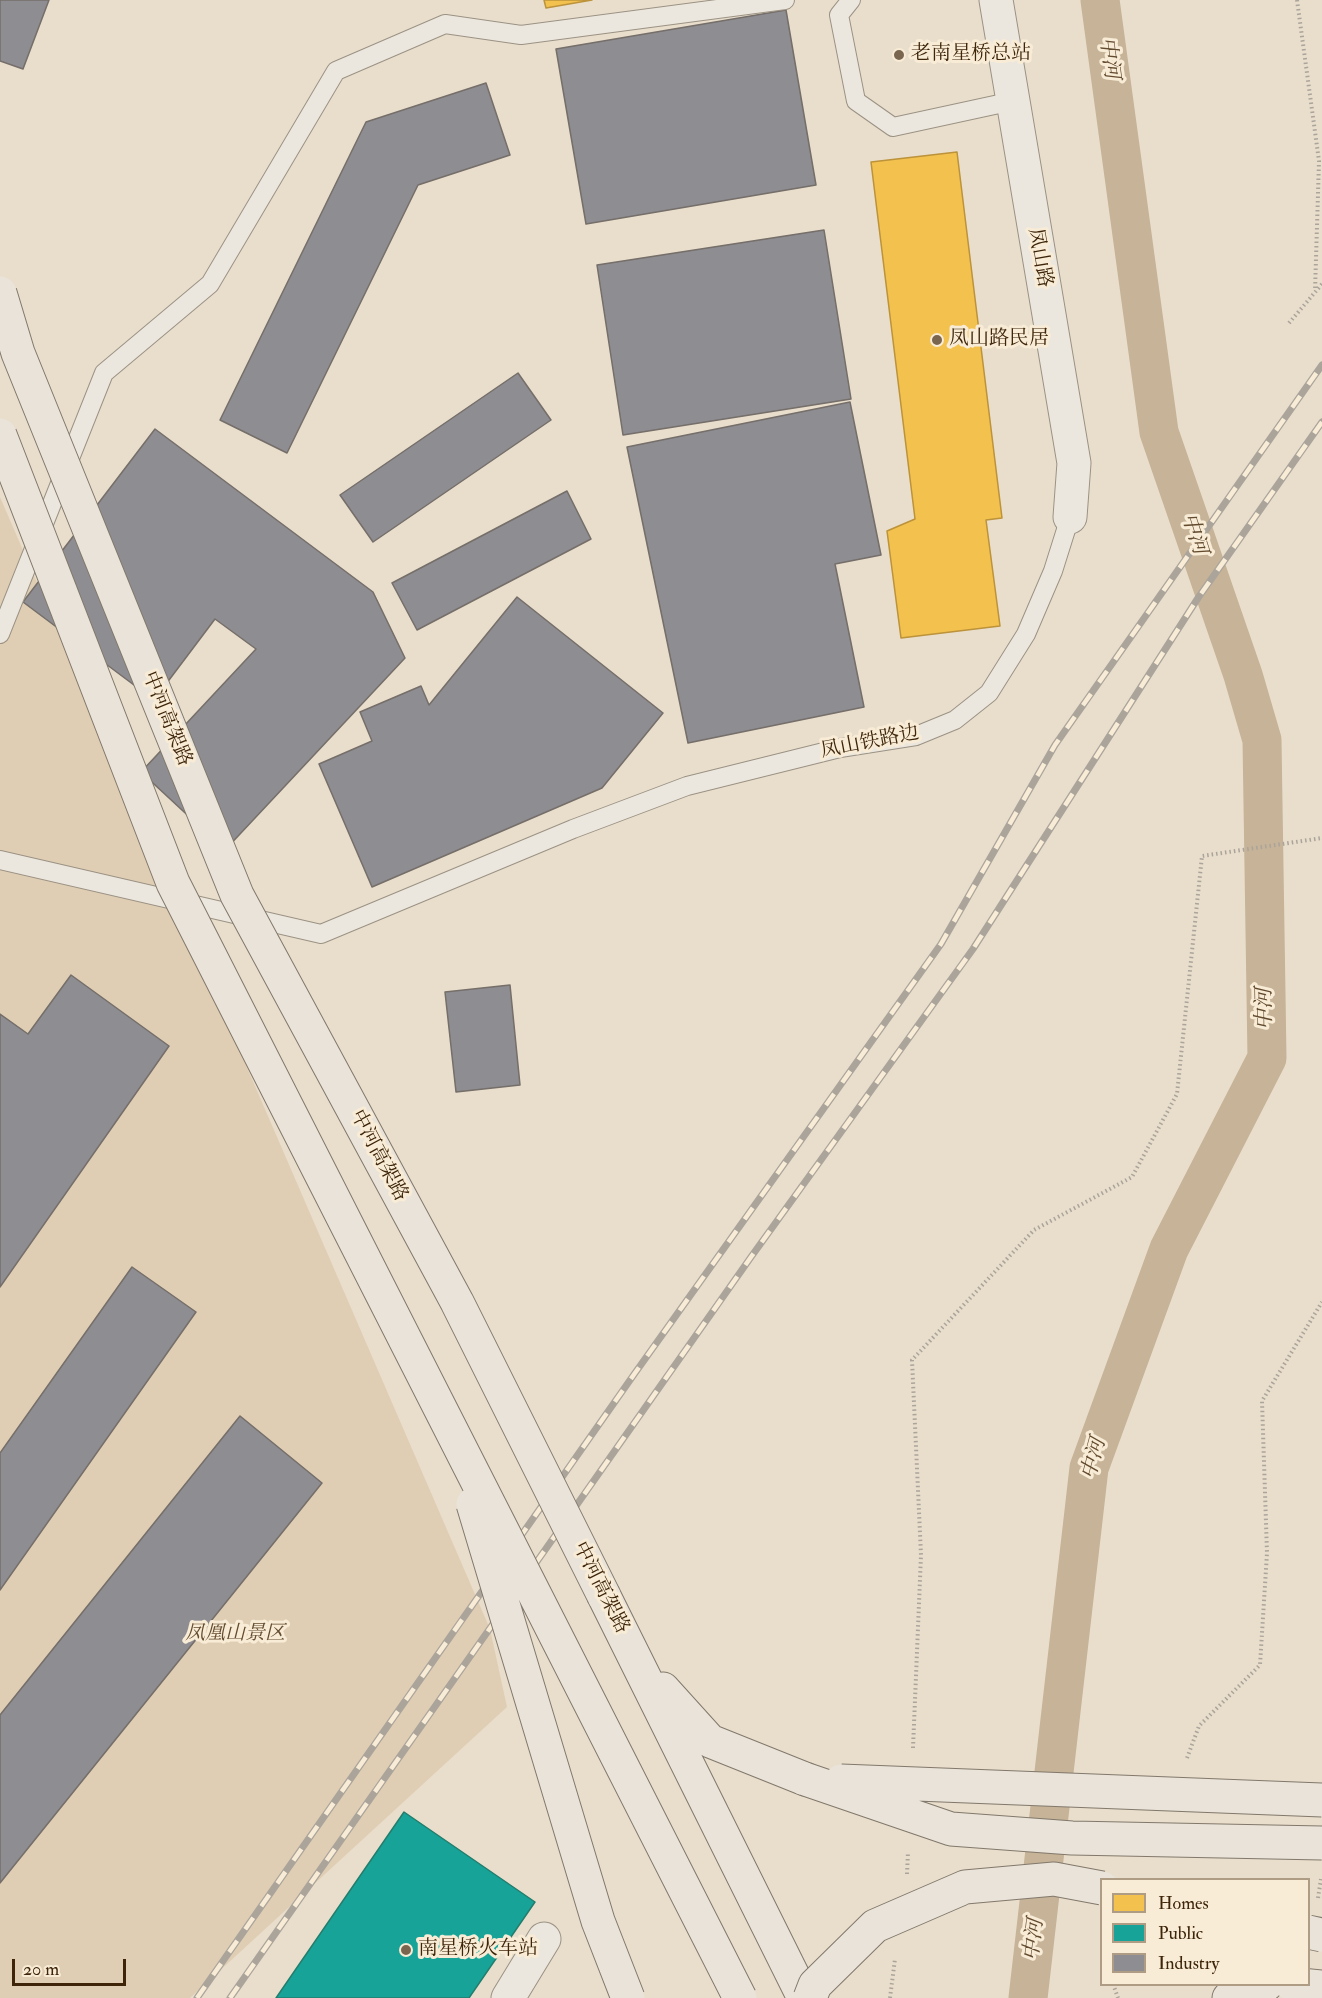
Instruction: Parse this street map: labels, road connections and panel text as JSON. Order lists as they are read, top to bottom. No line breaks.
{"streets":{"highway":["中河高架路"],"street":["凤山路"],"lane":["凤山铁路边"]},"crossings":[["凤山路","凤山铁路边"]],"water":["中河"],"parks":["凤凰山景区"],"places":["老南星桥总站","凤山路民居","南星桥火车站"],"legend":["Homes","Public","Industry"],"scale_bar":"20 m"}
